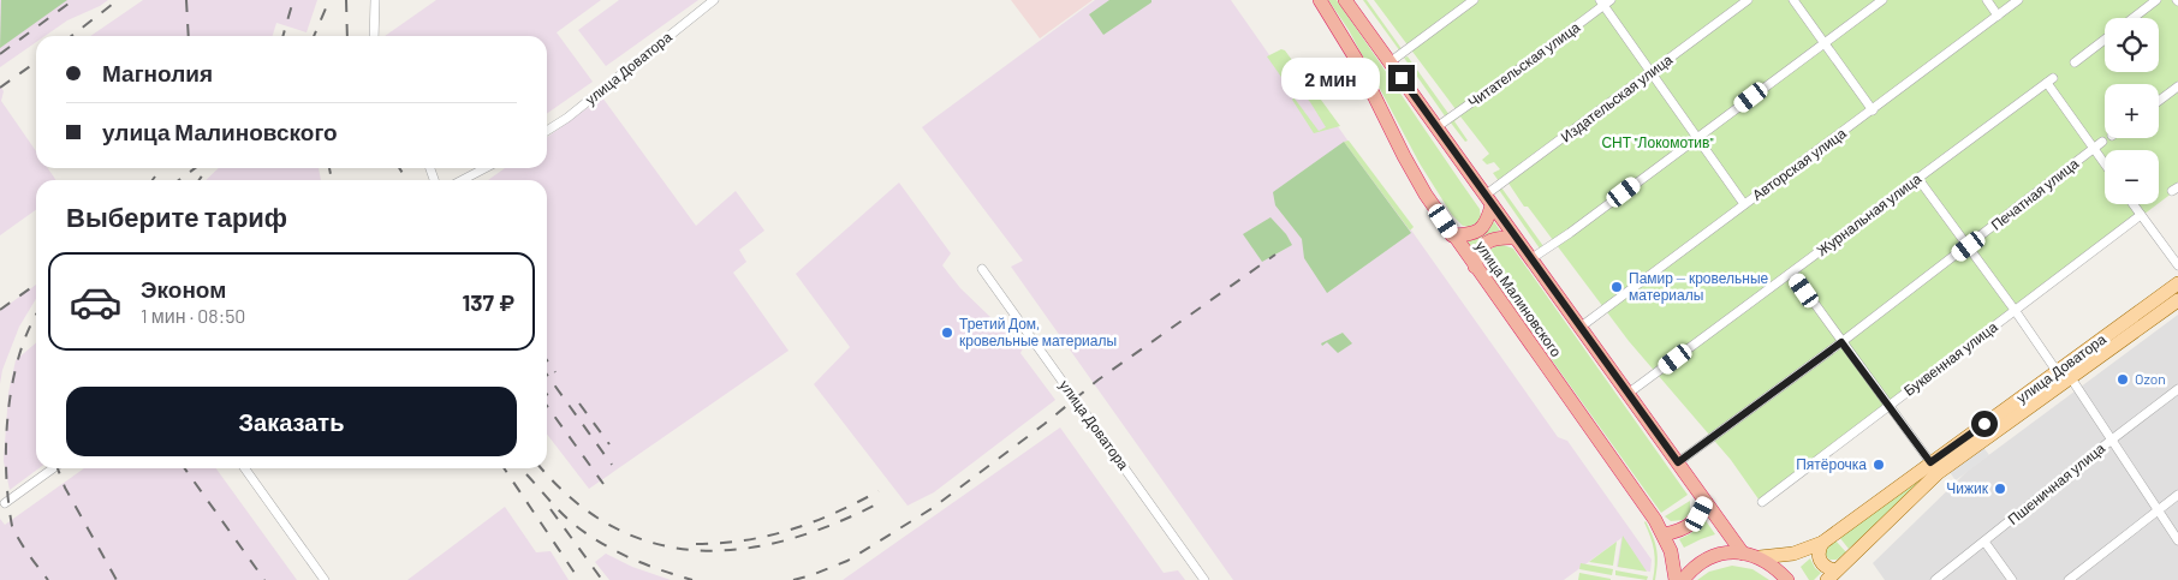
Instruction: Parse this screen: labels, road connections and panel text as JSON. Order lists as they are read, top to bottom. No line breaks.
{"streets":{"highway":["улица Малиновского"],"main road":["улица Доватора"],"street":["Читательская улица","Издательская улица","Авторская улица","Печатная улица","Журнальная улица","Буквенная улица","Пшеничная улица"]},"crossings":[["Печатная улица","Журнальная улица"]],"parks":["СНТ \"Локомотив\""],"places":["Памир — кровельные материалы","Третий Дом, кровельные материалы","Ozon","Пятёрочка","Чижик"],"page":{"map_buttons":["+","−"],"banner":["Магнолия","улица Малиновского"],"bubble":"2 мин","heading":"Выберите тариф","list":[{"name":"Эконом","note":"1 мин · 08:50","value":"137 ₽"}],"buttons":"Заказать"}}
